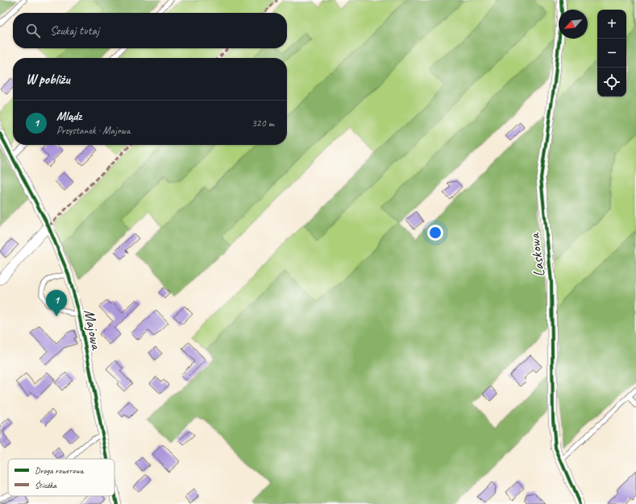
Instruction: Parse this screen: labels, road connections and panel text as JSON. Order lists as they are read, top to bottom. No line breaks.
{"streets":{"street":["Laskowa","Majowa"]},"legend":["Droga rowerowa","Ścieżka"],"north":"bottom left","page":{"map_buttons":["+","−"],"search":"Szukaj tutaj","heading":"W pobliżu","list":[{"mark":"1","name":"Mlądz","note":"Przystanek · Majowa","value":"320 m"}],"pins":"1"}}
